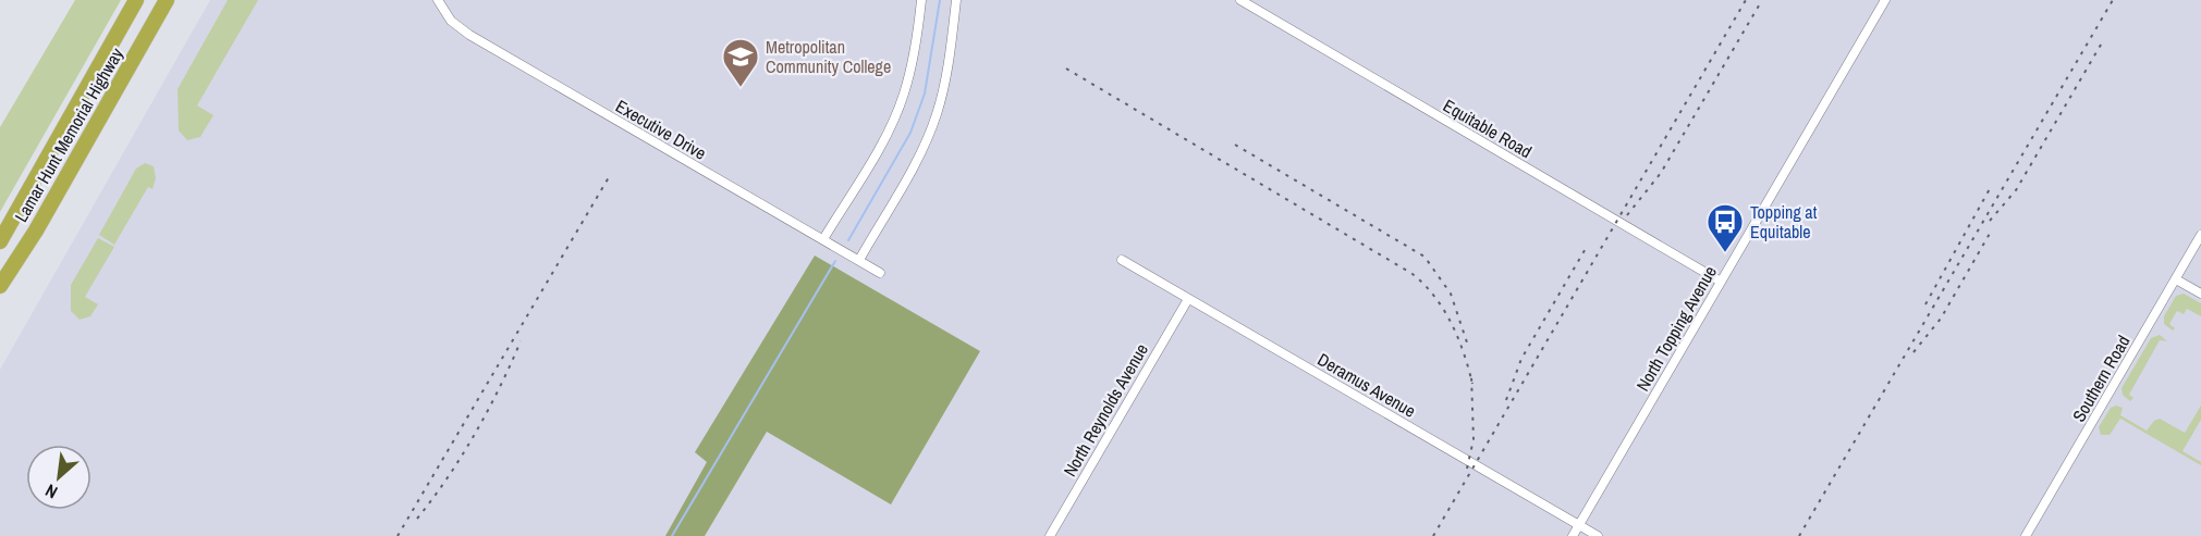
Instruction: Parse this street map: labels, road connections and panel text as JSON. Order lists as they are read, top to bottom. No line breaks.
{"streets":{"highway":["Lamar Hunt Memorial Highway"],"street":["Equitable Road","Executive Drive","North Topping Avenue","Southern Road","Deramus Avenue","North Reynolds Avenue"]},"crossings":[["Equitable Road","North Topping Avenue"],["North Topping Avenue","Deramus Avenue"],["Deramus Avenue","North Reynolds Avenue"]],"places":{"school or university":["Metropolitan Community College"],"bus stop":["Topping at Equitable"]},"north":"bottom left"}
